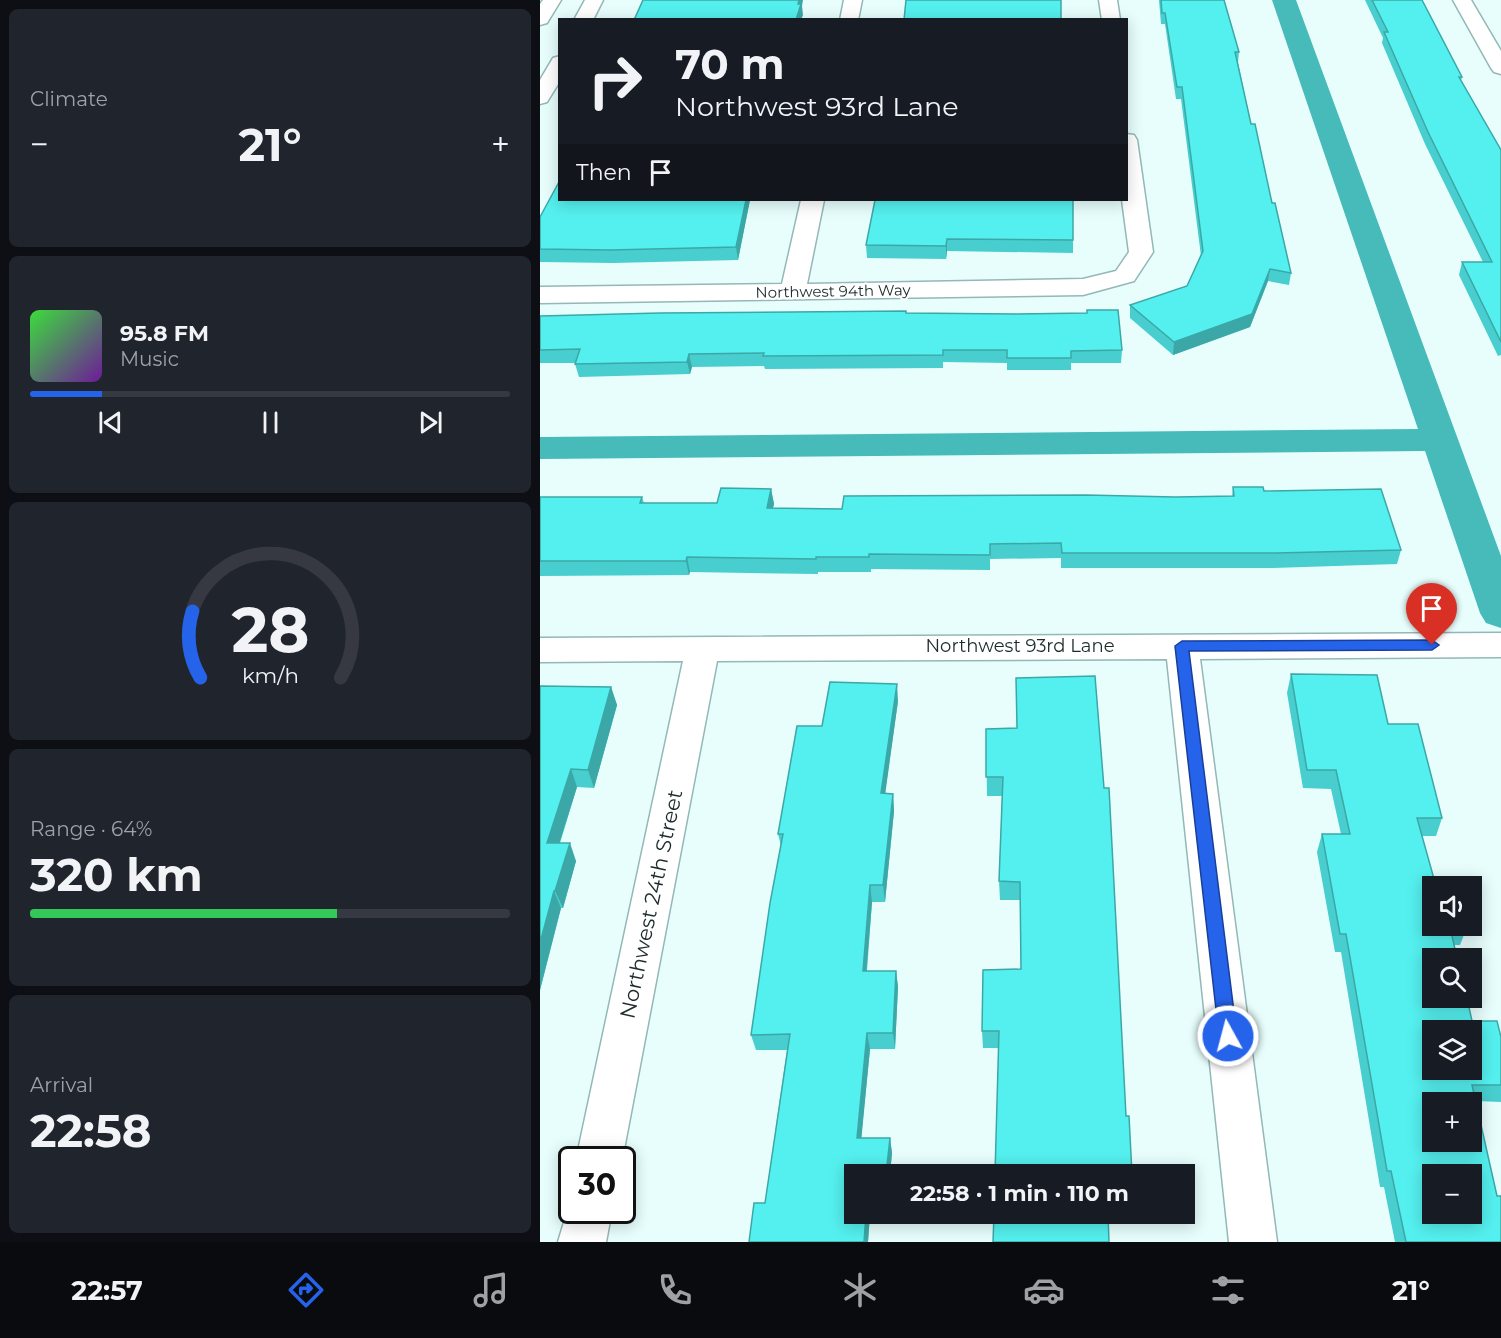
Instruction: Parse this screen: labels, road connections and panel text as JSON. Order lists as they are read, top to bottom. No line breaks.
{"streets":{"street":["Northwest 94th Way","Northwest 93rd Lane","Northwest 24th Street"]},"crossings":[["Northwest 93rd Lane","Northwest 24th Street"]],"page":{"tile":["Climate",["Range · 64%","320 km"],["Arrival","22:58"]],"turn":["70 m","Northwest 93rd Lane"],"heat":["−","21°","+"],"then":"Then","song":["95.8 FM","Music"],"map_buttons":["+","−"],"limit":"30","trip":"22:58 · 1 min · 110 m","tabs":["22:57","21°"],"gauge":["28","km/h"]}}
